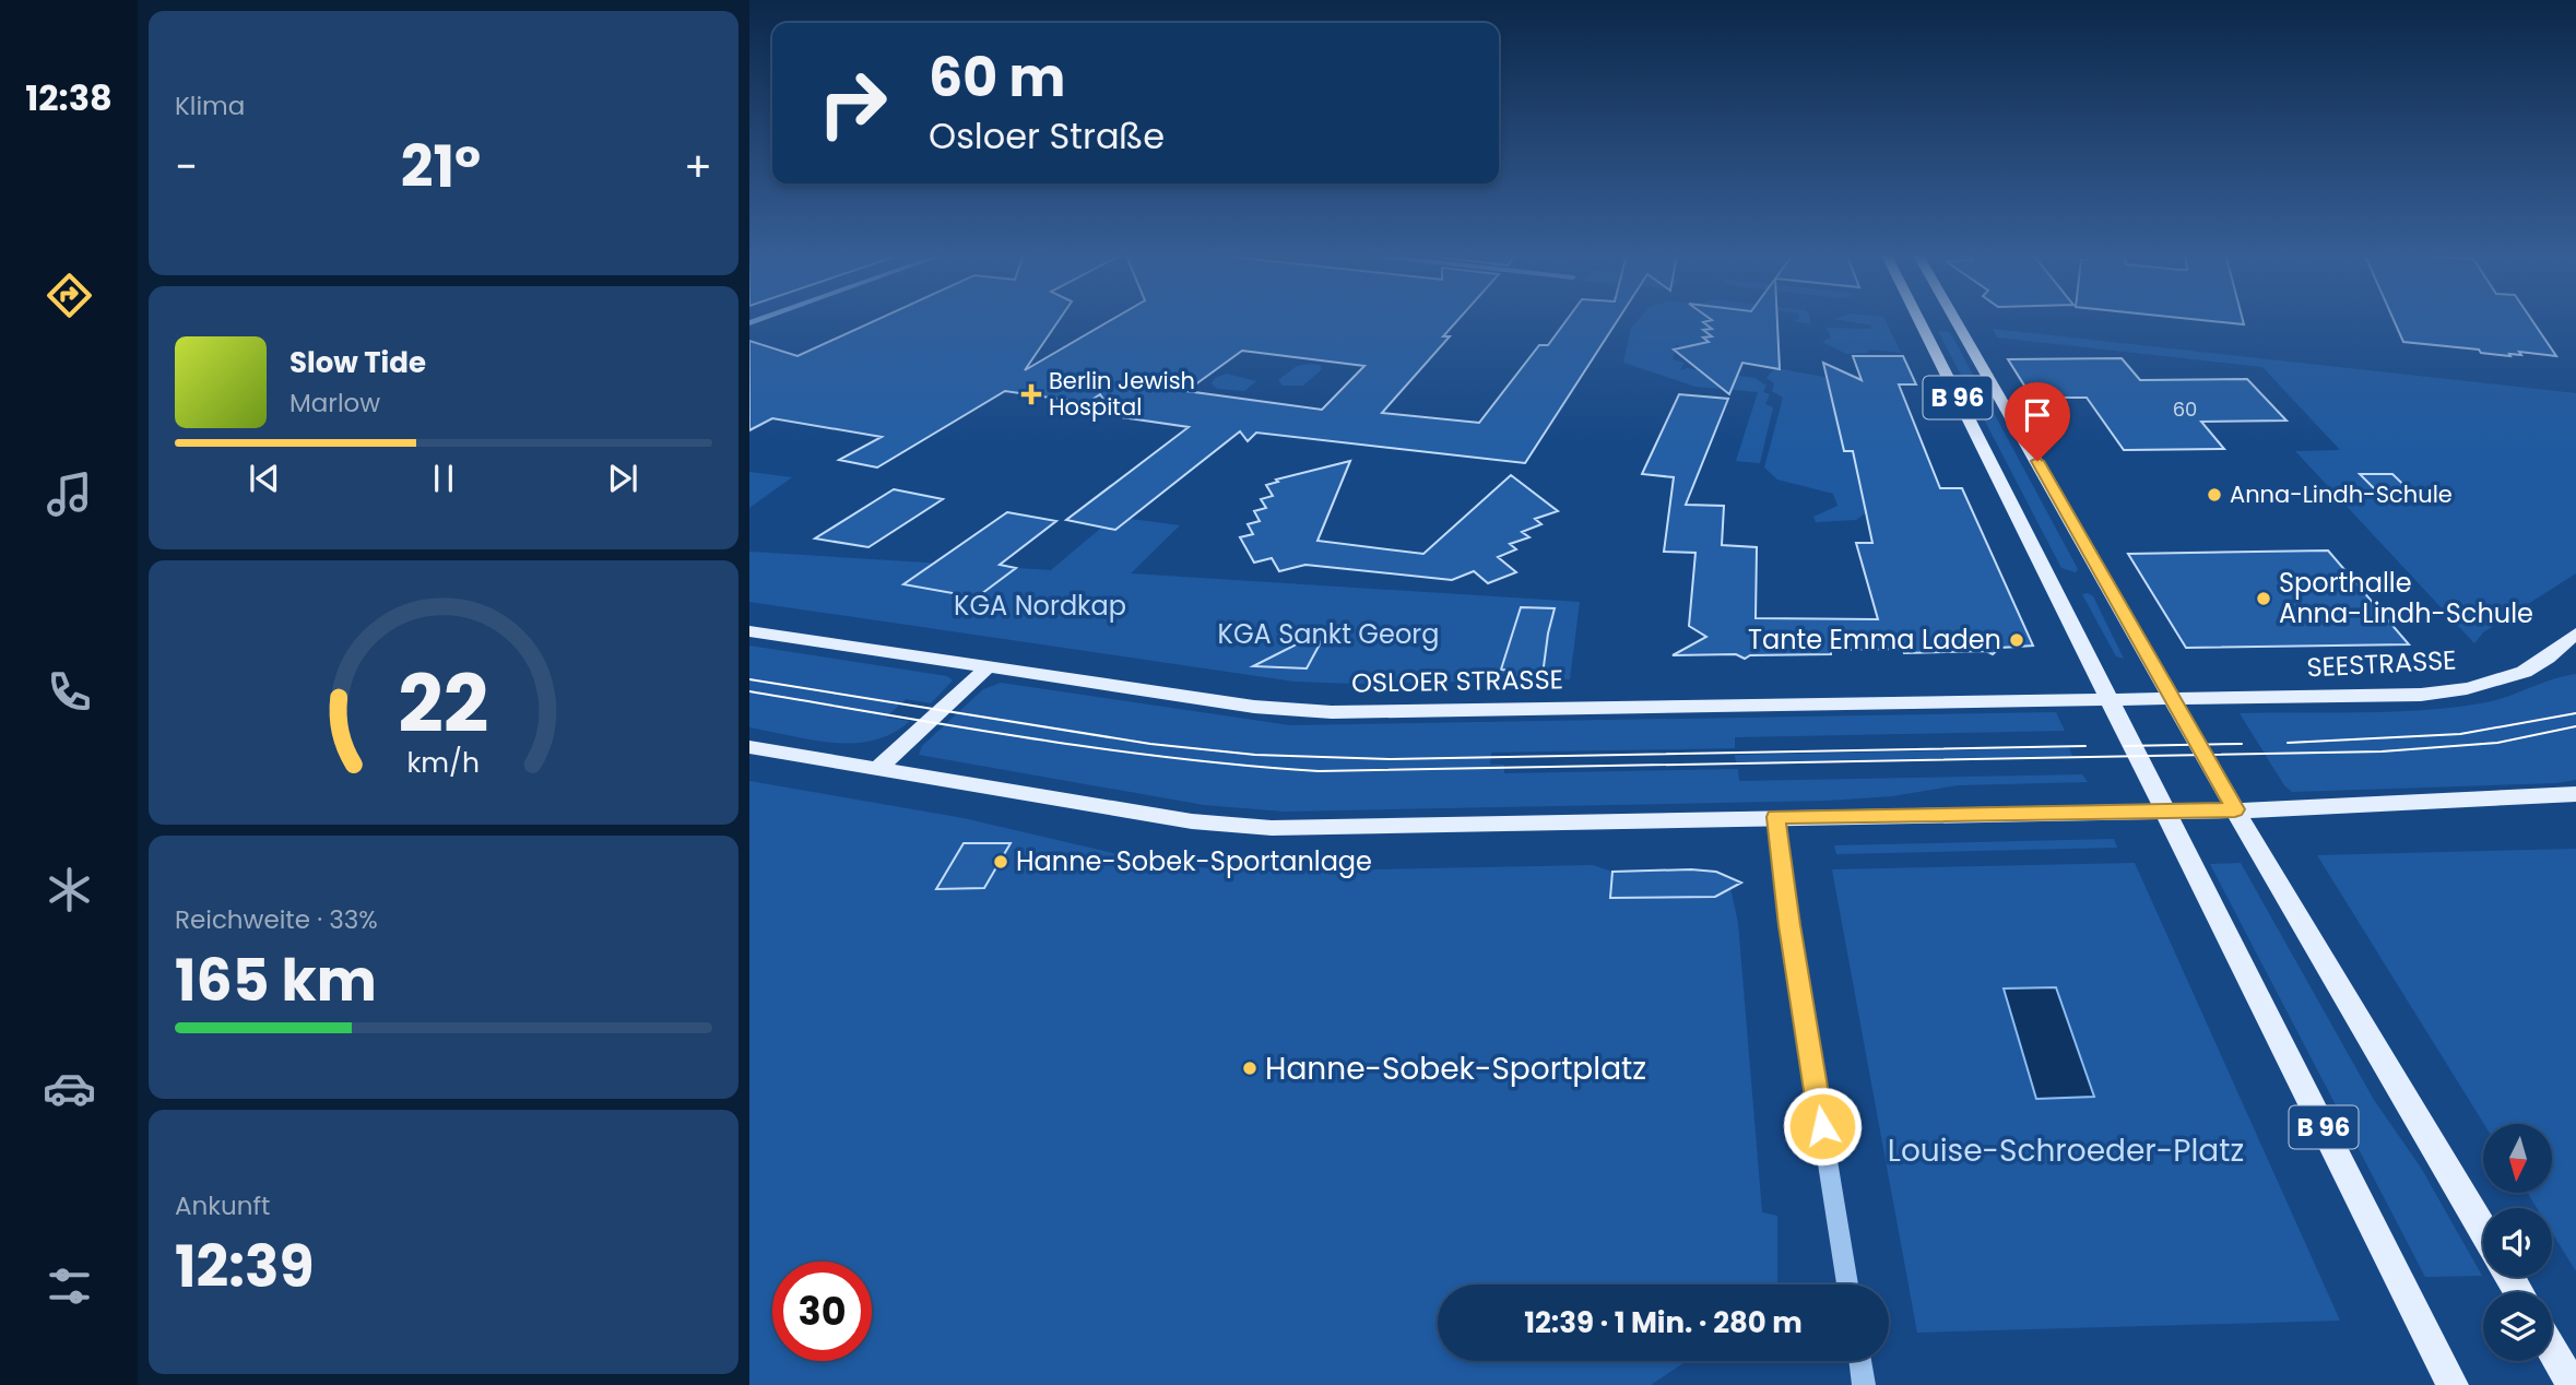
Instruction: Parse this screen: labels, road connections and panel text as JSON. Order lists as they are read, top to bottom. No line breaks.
{"streets":{"main road":["B 96","SEESTRASSE","OSLOER STRASSE"]},"crossings":[["B 96","SEESTRASSE"],["B 96","OSLOER STRASSE"],["SEESTRASSE","OSLOER STRASSE"]],"parks":["KGA Nordkap","KGA Sankt Georg","Louise-Schroeder-Platz"],"places":{"health":["Berlin Jewish Hospital"],"other":["Anna-Lindh-Schule","Sporthalle Anna-Lindh-Schule","Tante Emma Laden","Hanne-Sobek-Sportanlage","Hanne-Sobek-Sportplatz"]},"house_numbers":["60"],"north":"bottom","page":{"tabs":"12:38","tile":["Klima",["Reichweite · 33%","165 km"],["Ankunft","12:39"]],"turn":["60 m","Osloer Straße"],"heat":["−","21°","+"],"song":["Slow Tide","Marlow"],"limit":"30","trip":"12:39 · 1 Min. · 280 m","gauge":["22","km/h"]}}
